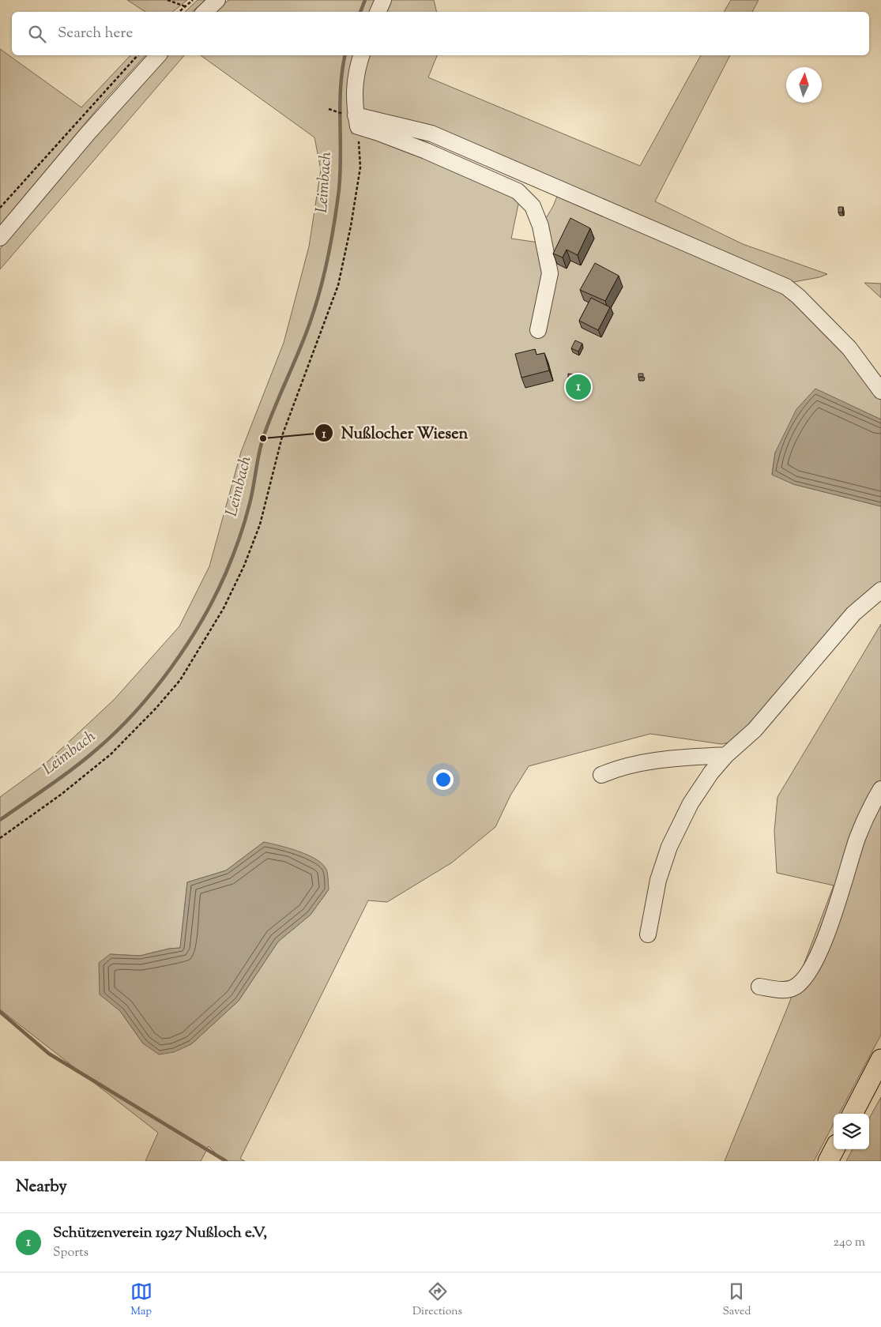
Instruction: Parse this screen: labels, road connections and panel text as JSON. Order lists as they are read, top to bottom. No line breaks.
{"water":["Leimbach"],"places":["Nußlocher Wiesen"],"north":"top","page":{"search":"Search here","pins":"1","heading":"Nearby","list":[{"mark":"1","name":"Schützenverein 1927 Nußloch e.V,","note":"Sports","value":"240 m"}],"nav":["Map","Directions","Saved"]}}
